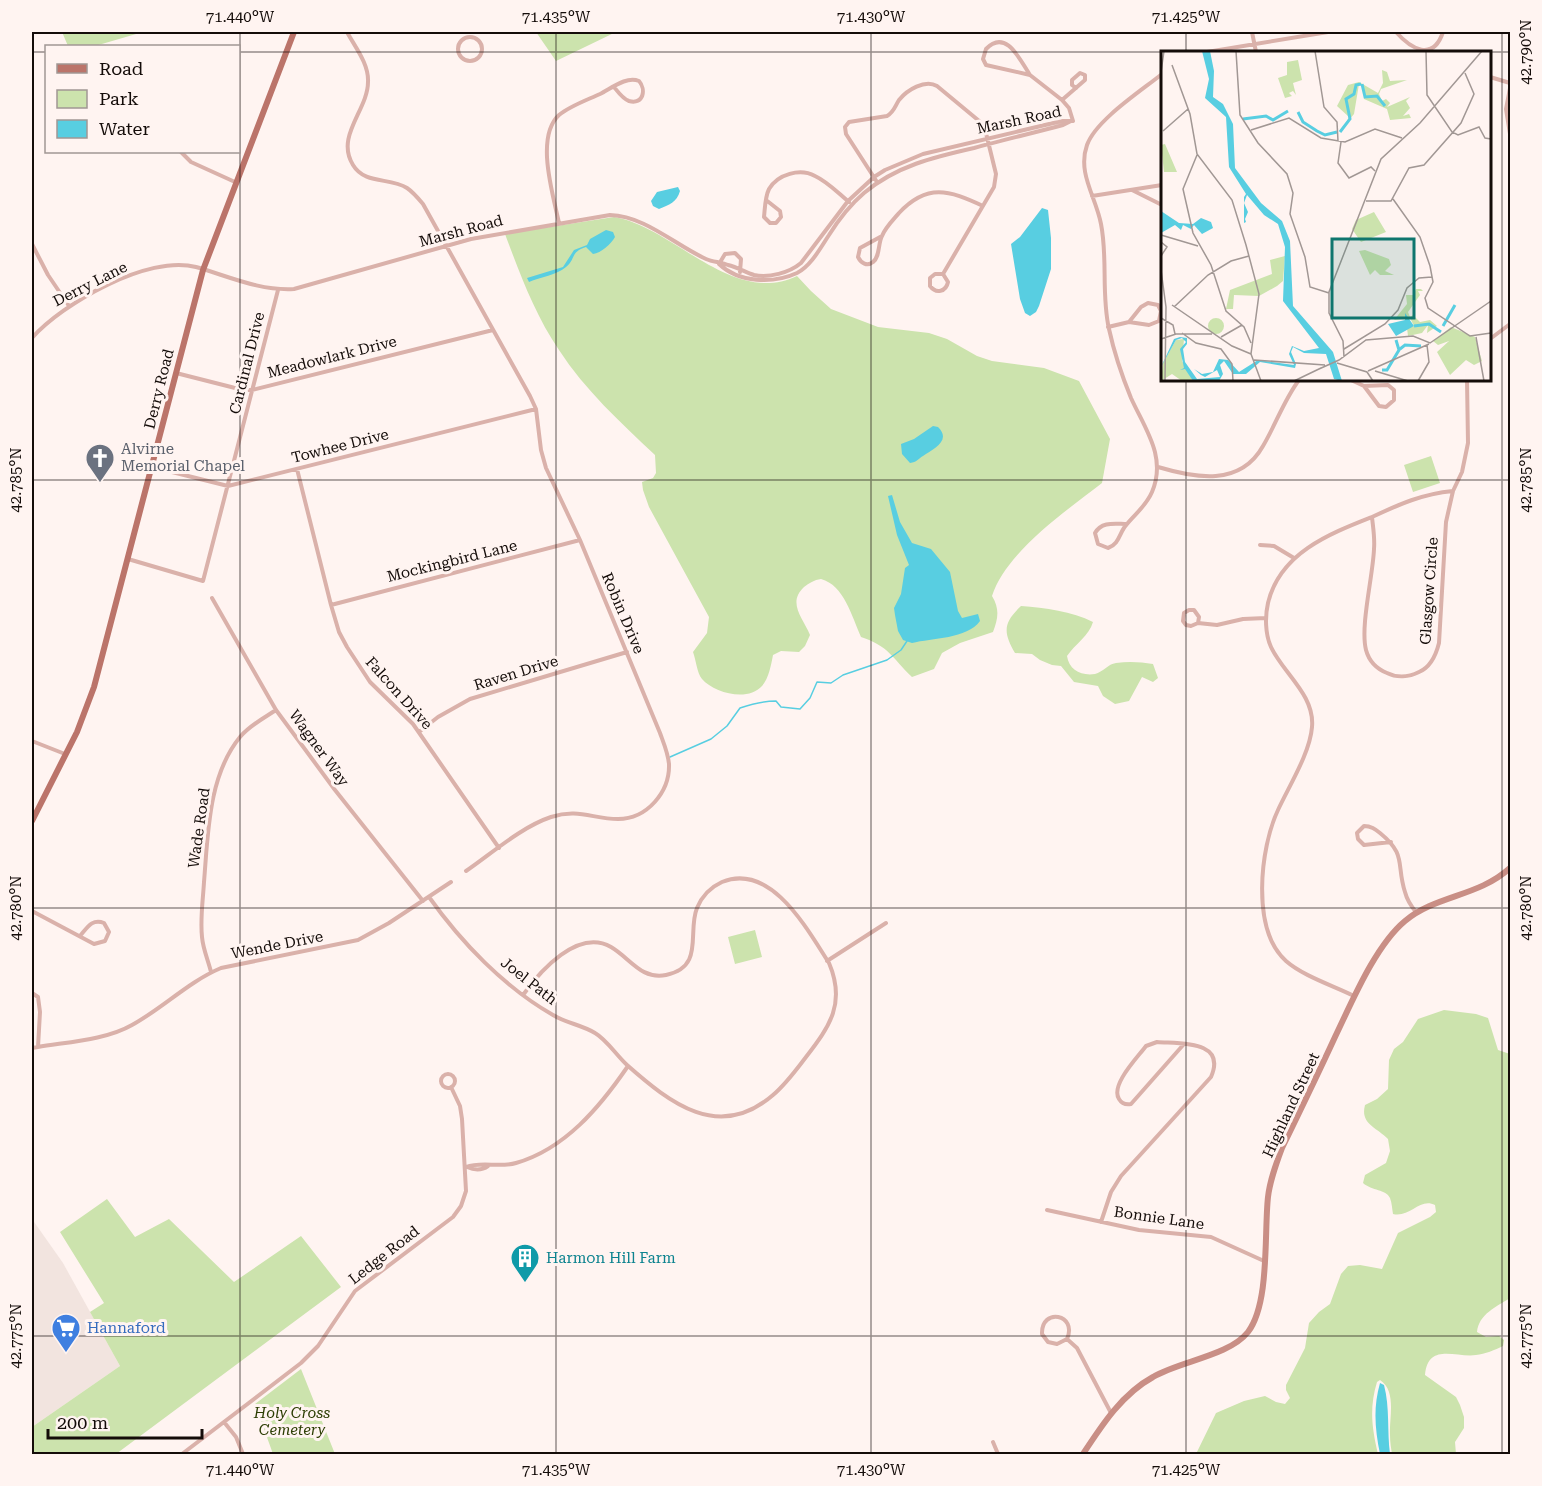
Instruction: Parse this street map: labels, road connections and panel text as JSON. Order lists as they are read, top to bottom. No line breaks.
{"streets":{"main road":["Derry Road"],"street":["Marsh Road","Derry Lane","Meadowlark Drive","Cardinal Drive","Towhee Drive","Mockingbird Lane","Glasgow Circle","Robin Drive","Raven Drive","Falcon Drive","Wagner Way","Wade Road","Wende Drive","Joel Path","Highland Street","Bonnie Lane","Ledge Road"]},"crossings":[["Marsh Road","Derry Lane"],["Marsh Road","Cardinal Drive"],["Marsh Road","Derry Road"],["Marsh Road","Robin Drive"],["Derry Lane","Derry Road"],["Meadowlark Drive","Cardinal Drive"],["Meadowlark Drive","Derry Road"],["Meadowlark Drive","Robin Drive"],["Cardinal Drive","Derry Road"],["Cardinal Drive","Towhee Drive"],["Derry Road","Towhee Drive"],["Towhee Drive","Robin Drive"],["Towhee Drive","Falcon Drive"],["Mockingbird Lane","Robin Drive"],["Mockingbird Lane","Falcon Drive"],["Robin Drive","Raven Drive"],["Robin Drive","Falcon Drive"],["Raven Drive","Falcon Drive"],["Wagner Way","Wade Road"],["Wagner Way","Wende Drive"],["Wade Road","Wende Drive"],["Wende Drive","Joel Path"],["Highland Street","Bonnie Lane"]],"parks":["Holy Cross Cemetery"],"places":{"church":["Alvirne Memorial Chapel"],"building":["Harmon Hill Farm"],"supermarket":["Hannaford"]},"legend":["Road","Park","Water"],"scale_bar":"200 m","coordinates":["71.440°W","71.435°W","71.430°W","71.425°W","42.790°N","42.785°N","42.780°N","42.775°N"]}
